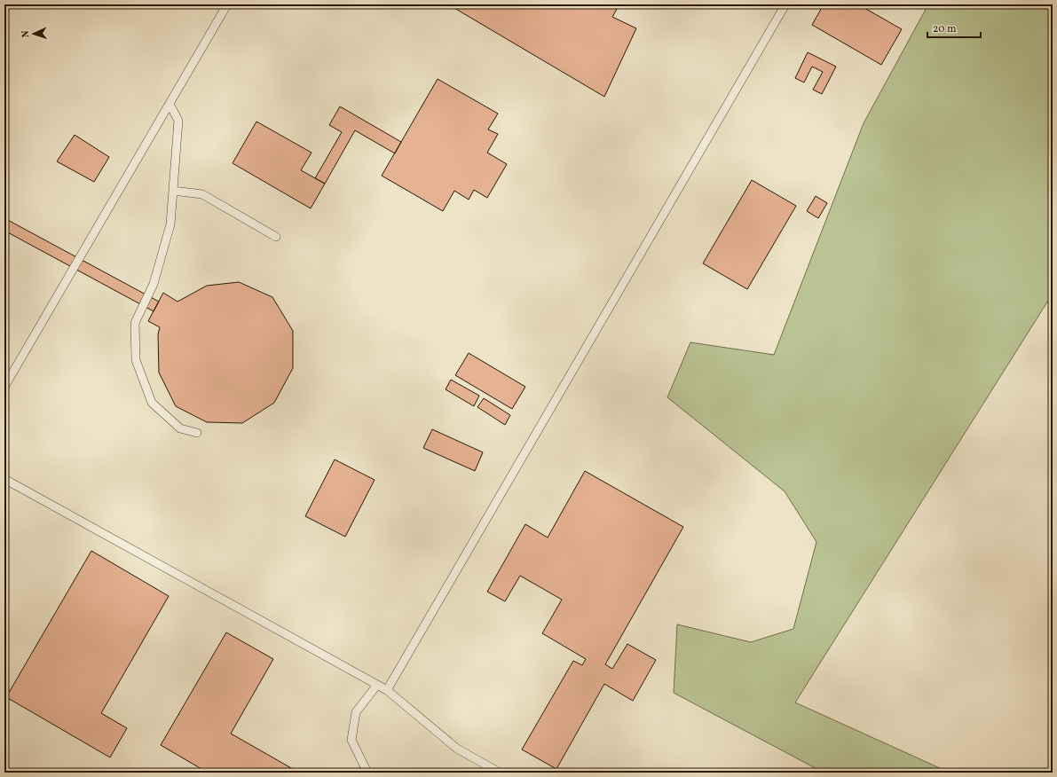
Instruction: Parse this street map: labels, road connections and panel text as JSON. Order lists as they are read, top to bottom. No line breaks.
{"scale_bar":"20 m","north":"left"}
